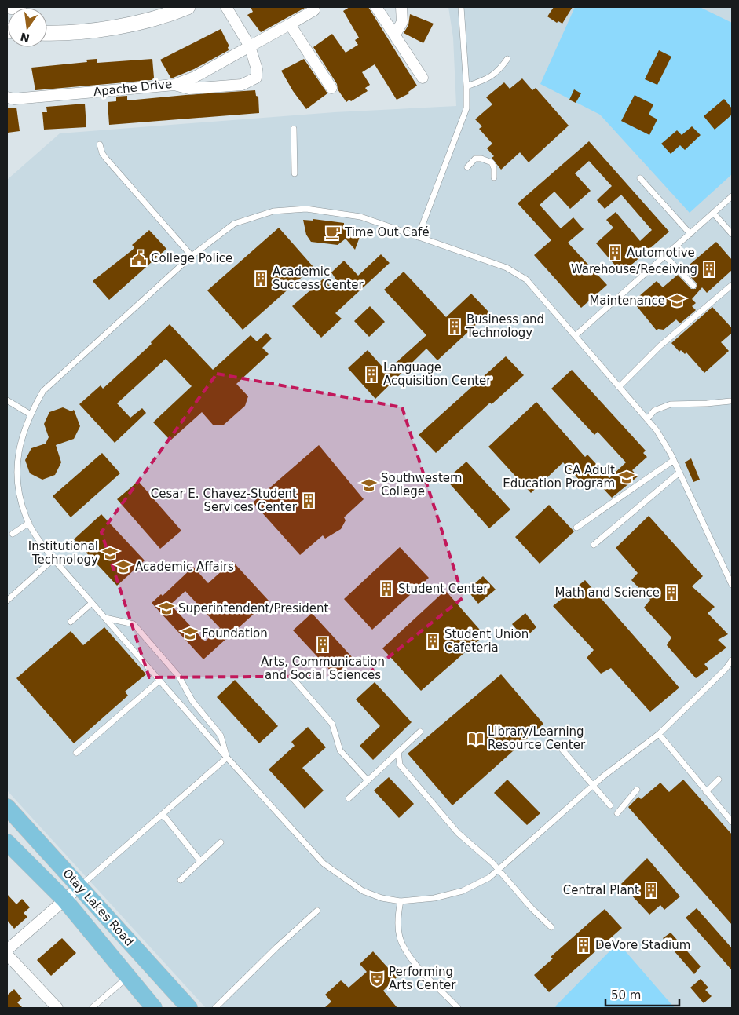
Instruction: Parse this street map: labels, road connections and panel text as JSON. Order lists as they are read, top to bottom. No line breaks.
{"streets":{"main road":["Otay Lakes Road"],"street":["Apache Drive"]},"places":{"cafe":["Time Out Café"],"building":["Automotive","Warehouse/Receiving","Academic Success Center","Business and Technology","Language Acquisition Center","Cesar E. Chavez-Student Services Center","Student Center","Math and Science","Student Union Cafeteria","Arts, Communication and Social Sciences","Central Plant","DeVore Stadium"],"public building":["College Police"],"school or university":["Maintenance","CA Adult Education Program","Southwestern College","Institutional Technology","Academic Affairs","Superintendent/President","Foundation"],"library":["Library/Learning Resource Center"],"theatre":["Performing Arts Center"]},"scale_bar":"50 m","north":"bottom"}
